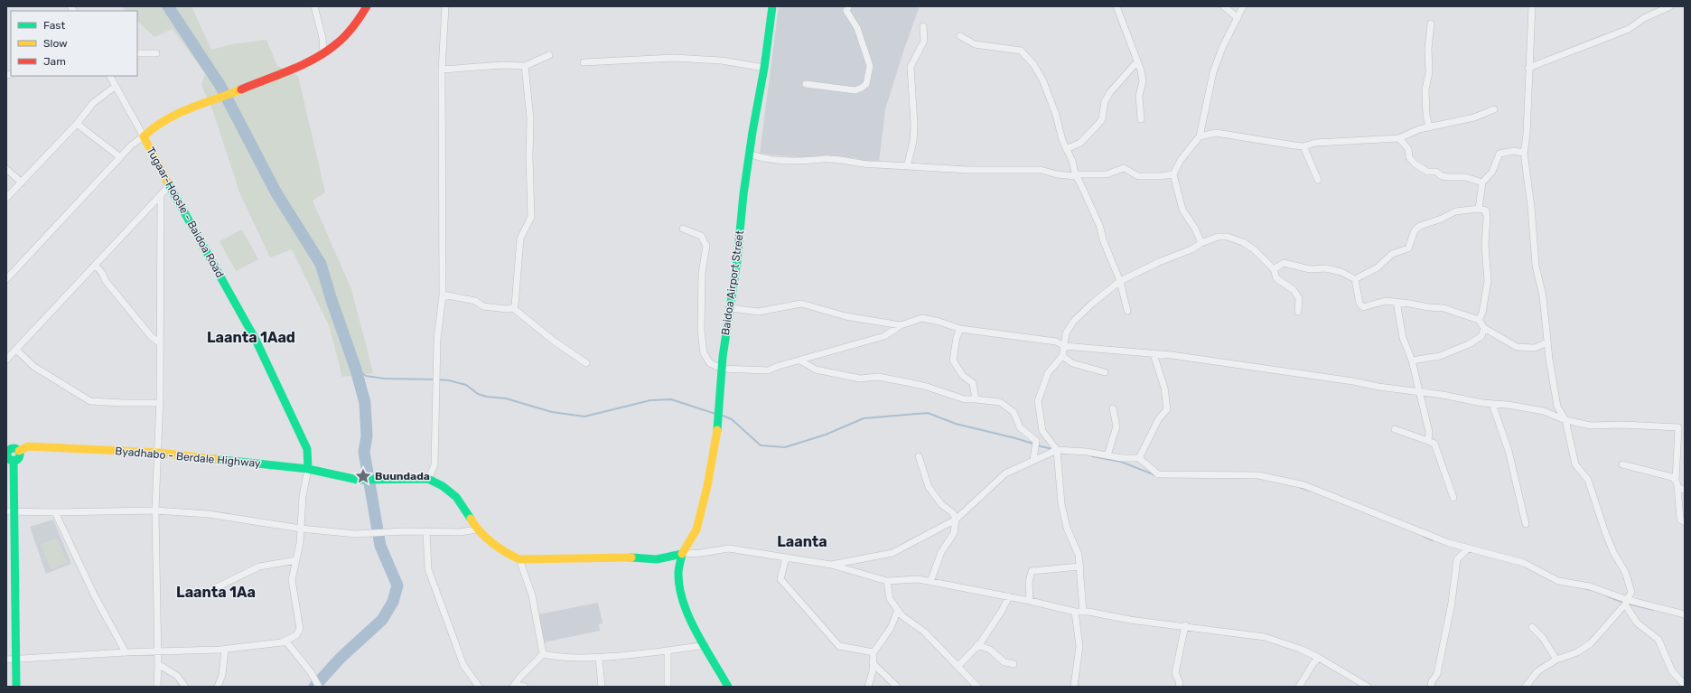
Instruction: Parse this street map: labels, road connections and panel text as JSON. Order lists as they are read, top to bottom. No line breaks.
{"streets":{"main road":["Tugaar-Hoosle - Baidoa Road","Baidoa Airport Street","Byadhabo - Berdale Highway"]},"crossings":[["Tugaar-Hoosle - Baidoa Road","Byadhabo - Berdale Highway"]],"districts":["Laanta 1Aad","Laanta","Laanta 1Aa"],"places":{"place":["Buundada"]},"legend":["Fast","Slow","Jam"]}
